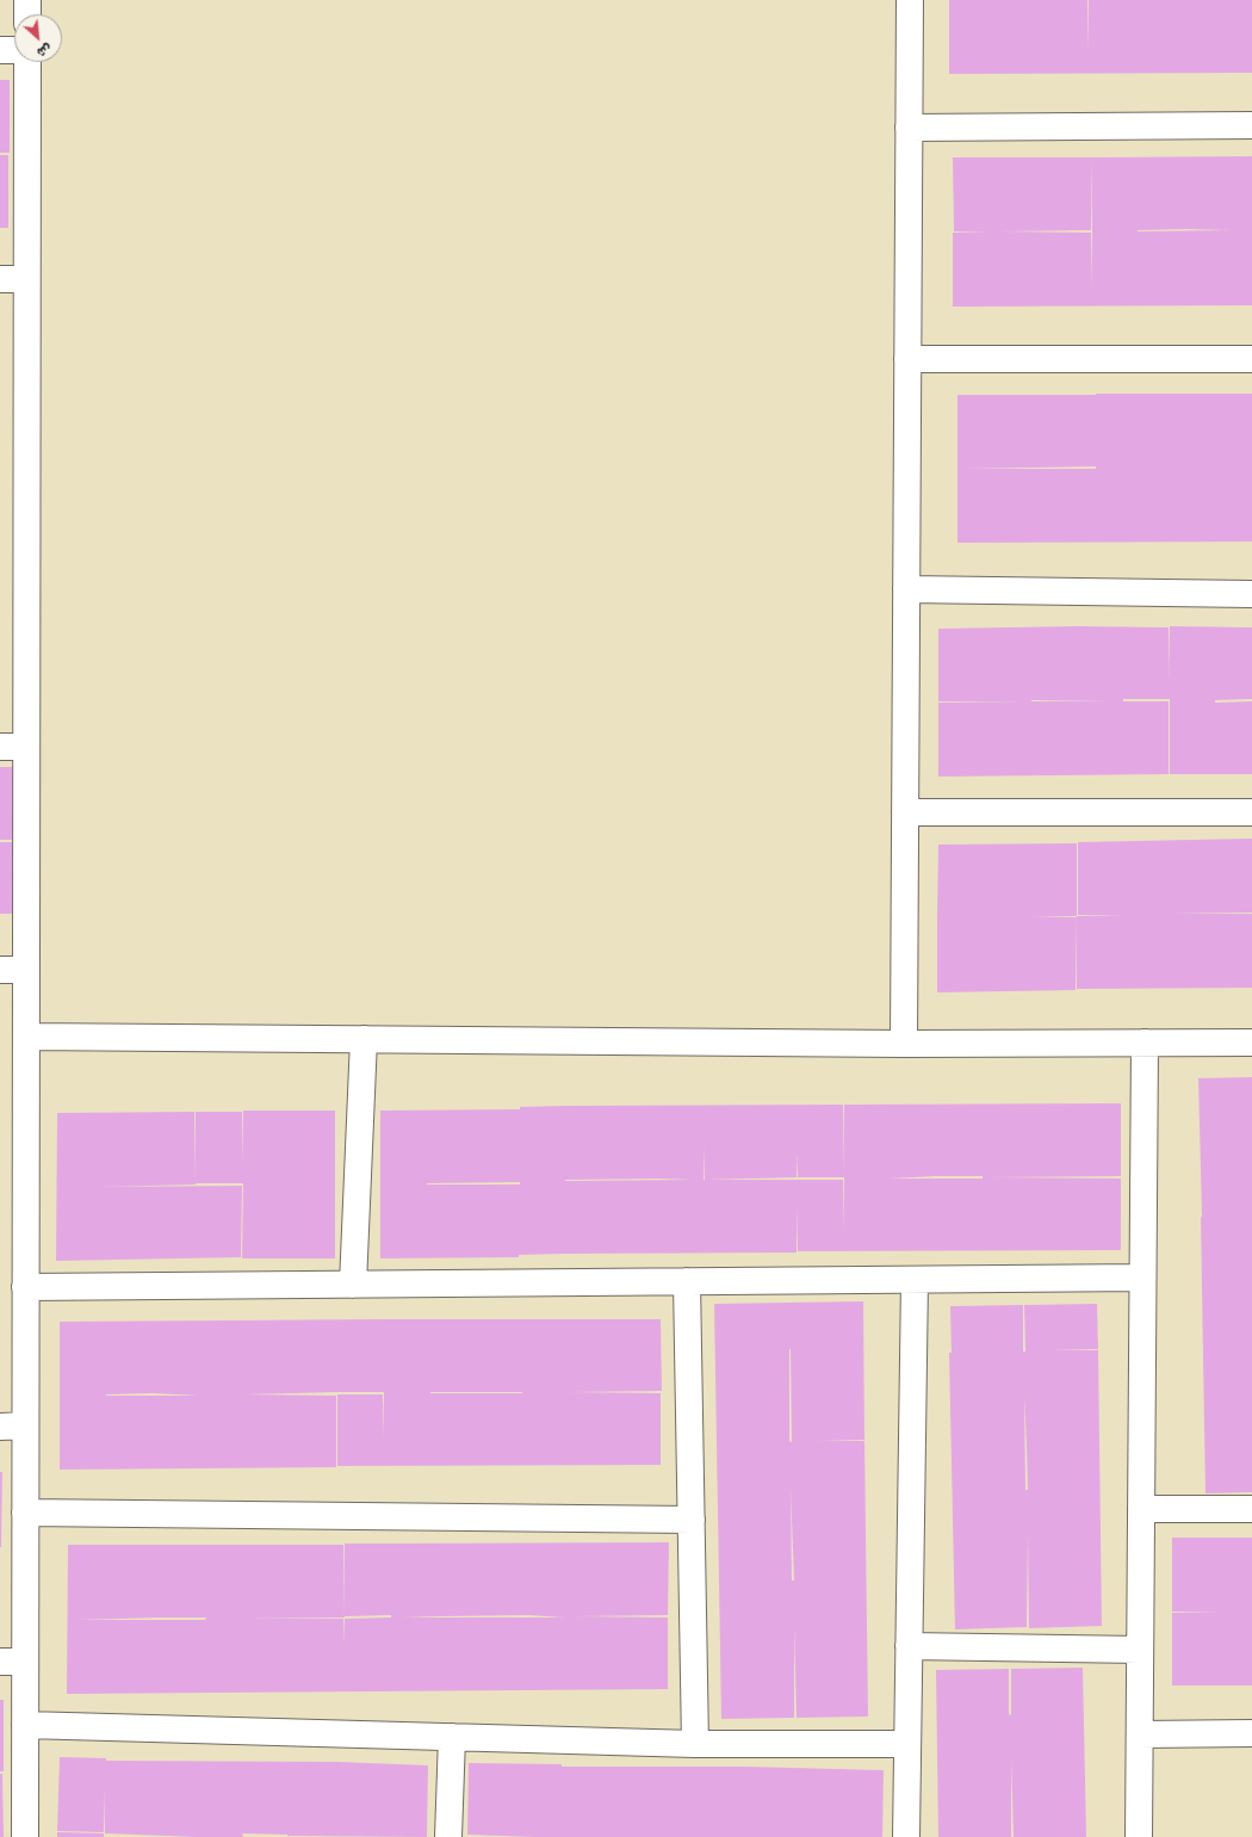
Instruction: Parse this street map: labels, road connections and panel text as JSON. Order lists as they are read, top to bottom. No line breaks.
{"north":"bottom right"}
